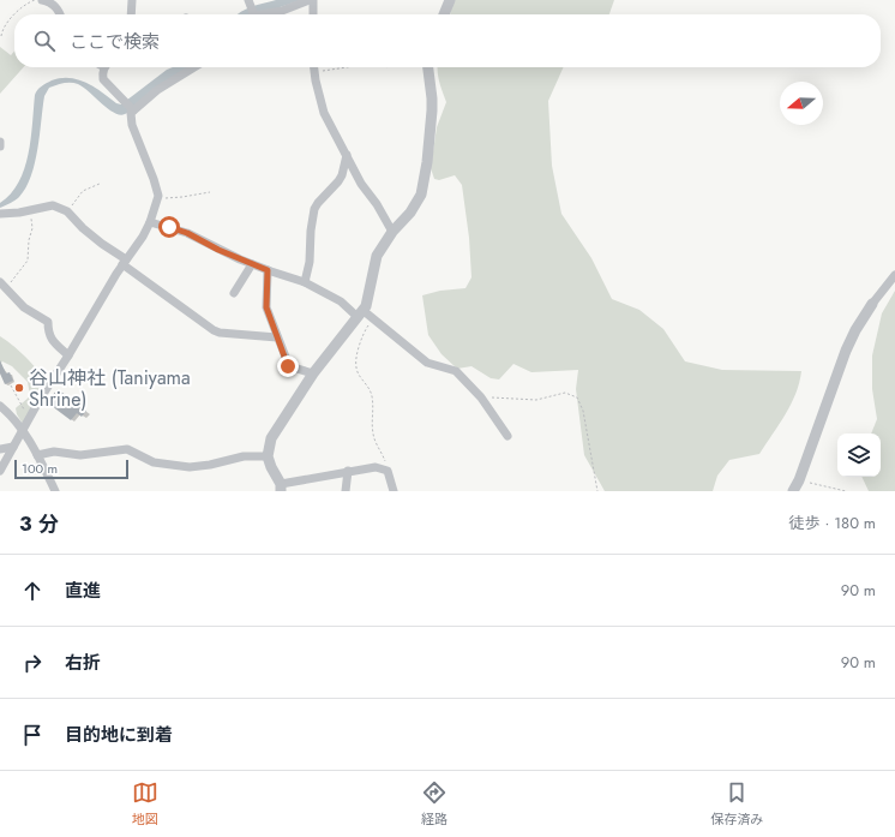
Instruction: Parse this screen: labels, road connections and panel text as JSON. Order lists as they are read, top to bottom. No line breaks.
{"places":["谷山神社 (Taniyama Shrine)"],"scale_bar":"100 m","north":"left","page":{"search":"ここで検索","scale":"100 m","heading":["3 分","徒歩 · 180 m"],"list":[["直進","90 m"],["右折","90 m"],"目的地に到着"],"nav":["地図","経路","保存済み"]}}
